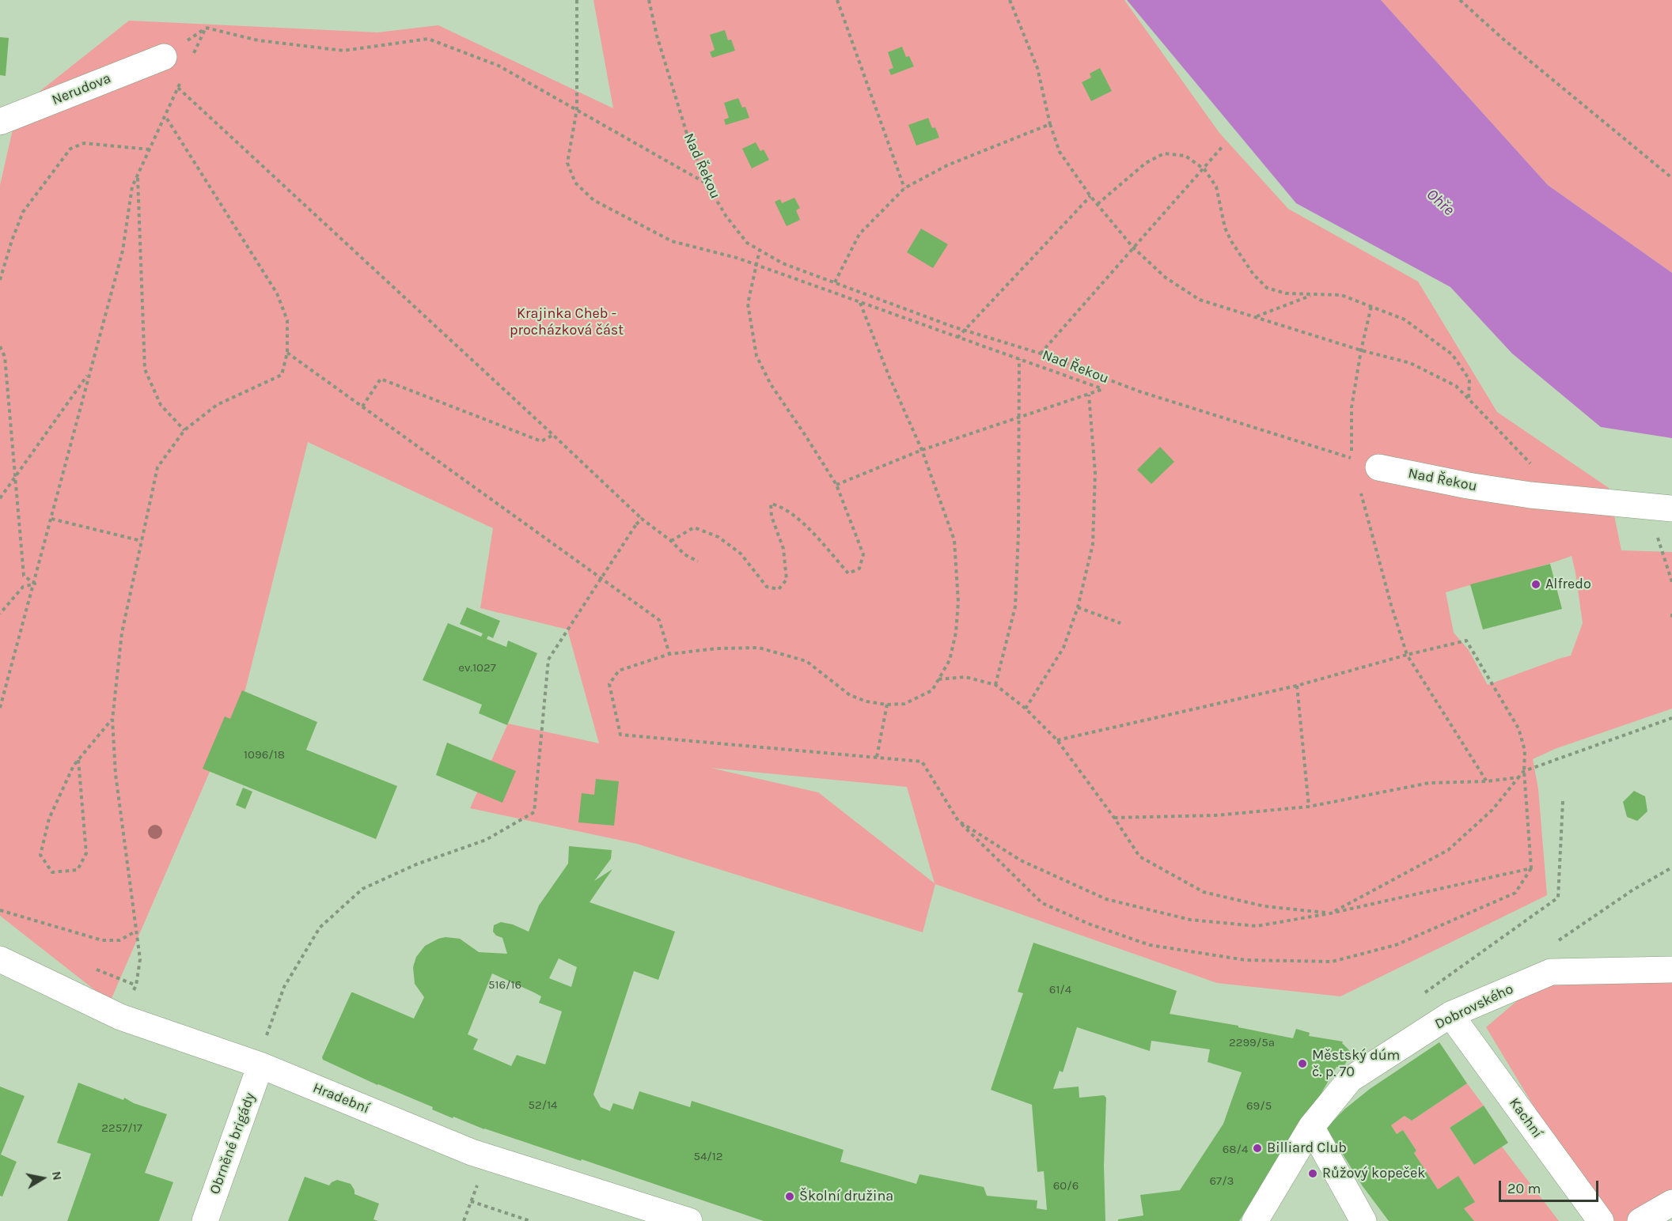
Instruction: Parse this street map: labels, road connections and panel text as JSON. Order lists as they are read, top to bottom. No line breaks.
{"streets":{"street":["Nerudova","Nad Řekou","Dobrovského","Hradební","Kachní","Obrněné brigády"]},"crossings":[["Dobrovského","Kachní"],["Hradební","Obrněné brigády"]],"water":["Ohře"],"parks":["Krajinka Cheb - procházková část"],"places":["Alfredo","Městský dúm č. p. 70","Billiard Club","Růžový kopeček","Školní družina"],"house_numbers":["ev.1027","1096/18","516/16","61/4","2299/5a","52/14","69/5","2257/17","68/4","54/12","67/3","60/6"],"scale_bar":"20 m","north":"right"}
